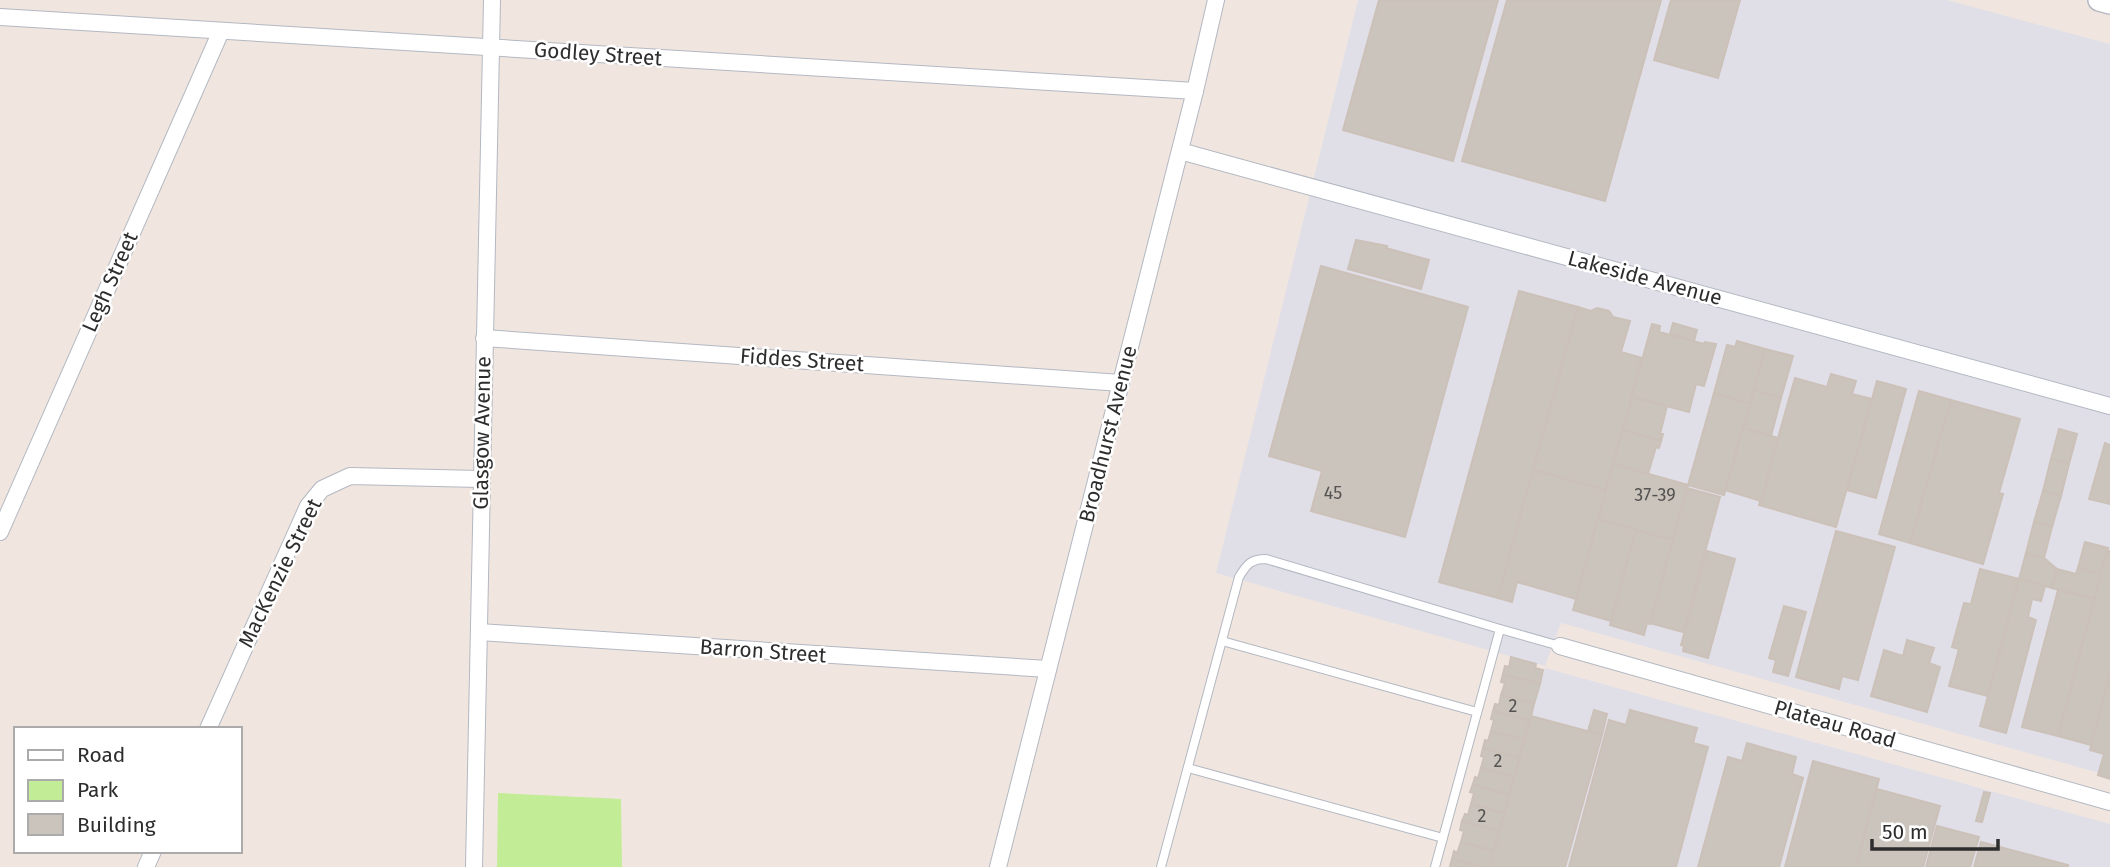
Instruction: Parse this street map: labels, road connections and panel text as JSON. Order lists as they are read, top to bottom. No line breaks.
{"streets":{"street":["Godley Street","Lakeside Avenue","Legh Street","Fiddes Street","Glasgow Avenue","Broadhurst Avenue","MacKenzie Street","Barron Street","Plateau Road"]},"crossings":[["Godley Street","Legh Street"],["Godley Street","Glasgow Avenue"],["Godley Street","Broadhurst Avenue"],["Lakeside Avenue","Broadhurst Avenue"],["Fiddes Street","Glasgow Avenue"],["Fiddes Street","Broadhurst Avenue"],["Glasgow Avenue","MacKenzie Street"],["Glasgow Avenue","Barron Street"],["Broadhurst Avenue","Barron Street"]],"house_numbers":["45","37-39","2","2","2"],"legend":["Road","Park","Building"],"scale_bar":"50 m"}
